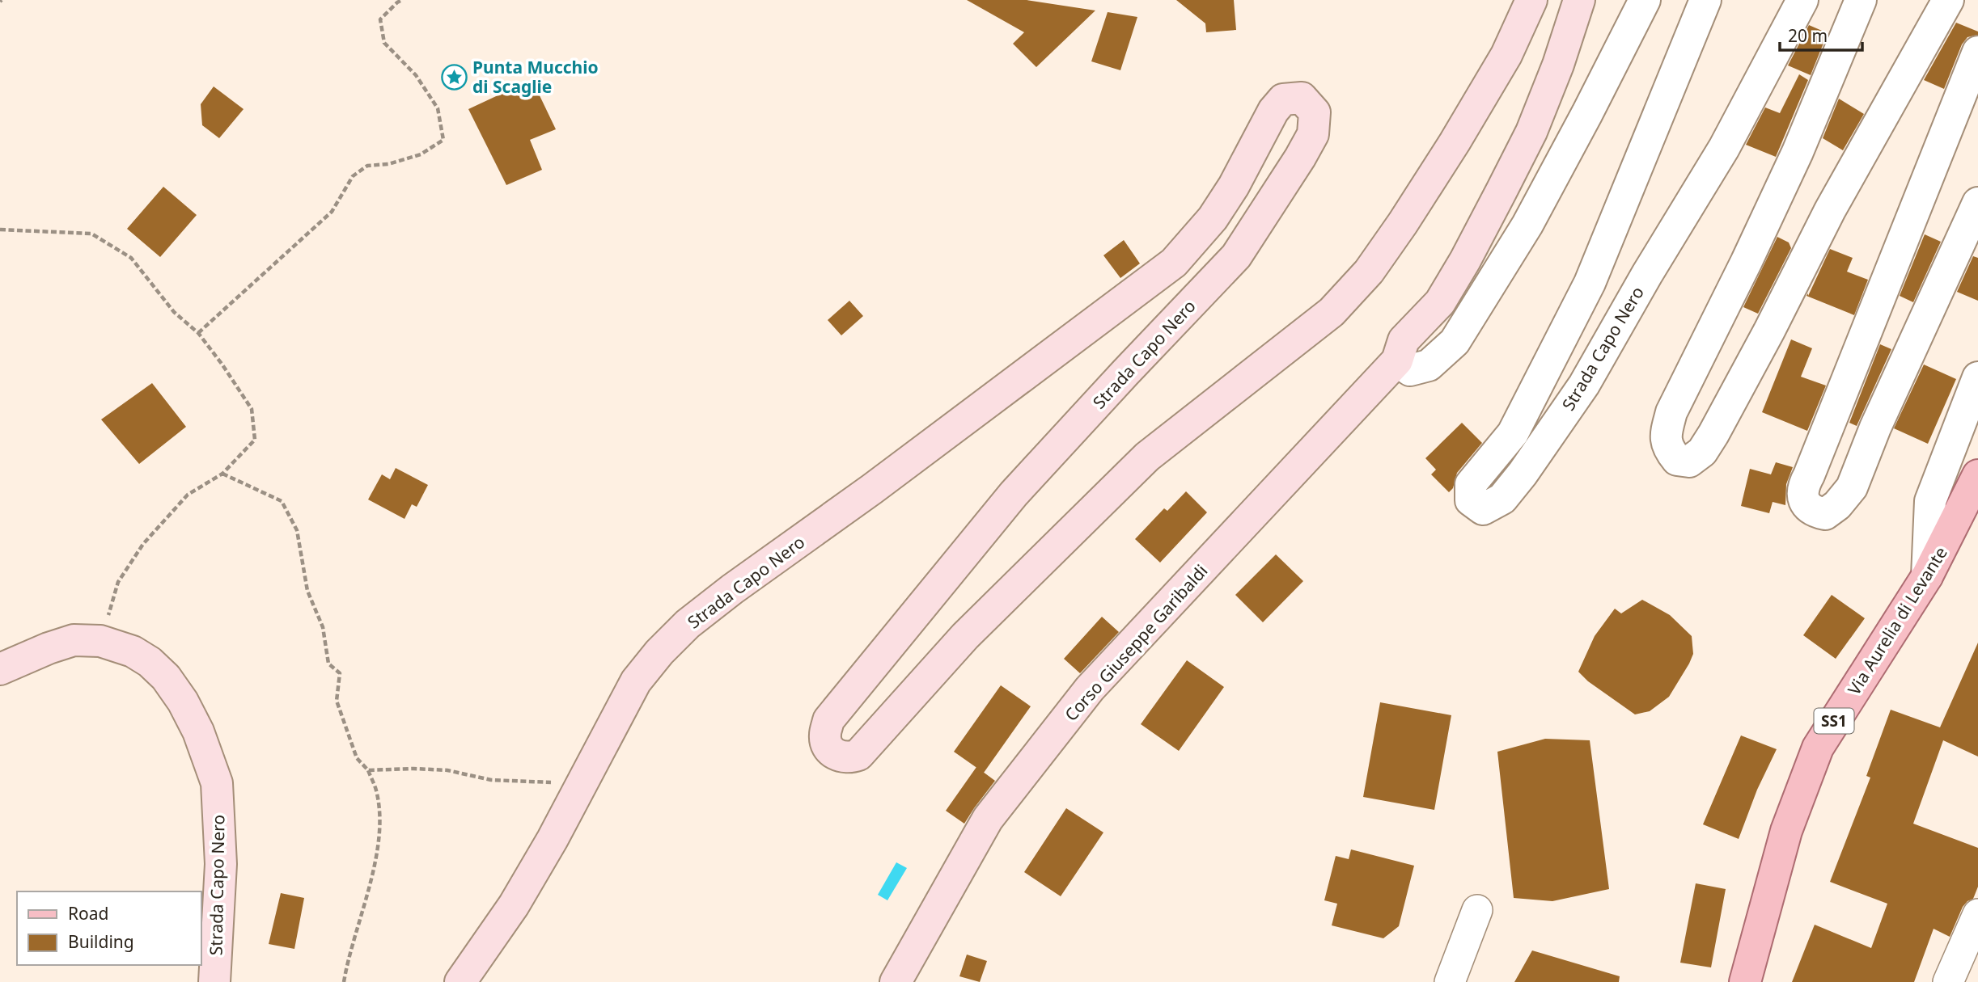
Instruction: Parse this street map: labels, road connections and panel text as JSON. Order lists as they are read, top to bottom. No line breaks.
{"streets":{"main road":["Strada Capo Nero","Via Aurelia di Levante","Corso Giuseppe Garibaldi","SS1"]},"places":{"place":["Punta Mucchio di Scaglie"]},"legend":["Road","Building"],"scale_bar":"20 m"}
